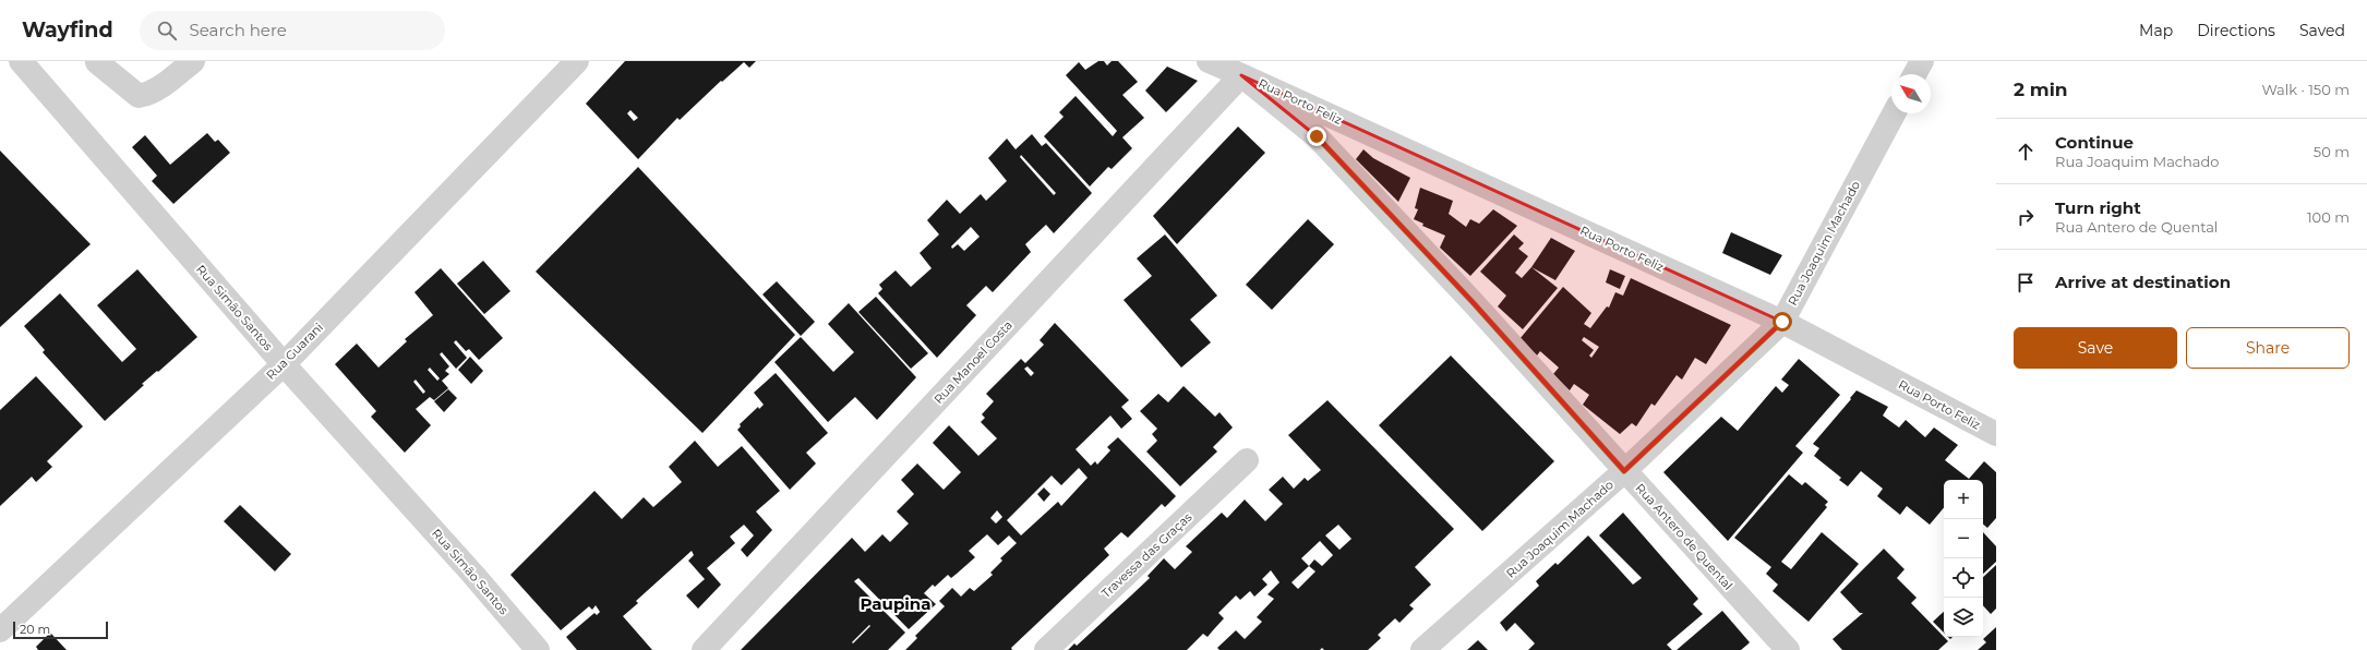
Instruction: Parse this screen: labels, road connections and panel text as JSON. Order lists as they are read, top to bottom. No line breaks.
{"streets":{"street":["Rua Porto Feliz","Rua Joaquim Machado","Rua Simão Santos","Rua Guarani","Rua Manoel Costa","Rua Antero de Quental","Travessa das Graças"]},"crossings":[["Rua Porto Feliz","Rua Joaquim Machado"],["Rua Porto Feliz","Rua Manoel Costa"],["Rua Porto Feliz","Rua Antero de Quental"],["Rua Joaquim Machado","Rua Antero de Quental"],["Rua Simão Santos","Rua Guarani"],["Rua Manoel Costa","Rua Antero de Quental"]],"districts":["Paupina"],"scale_bar":"20 m","north":"top left","page":{"header":"Wayfind","search":"Search here","nav":["Map","Directions","Saved"],"heading":["2 min","Walk · 150 m"],"list":[["Continue","Rua Joaquim Machado","50 m"],["Turn right","Rua Antero de Quental","100 m"],"Arrive at destination"],"buttons":["Save","Share"],"map_buttons":["+","−"],"scale":"20 m"}}
